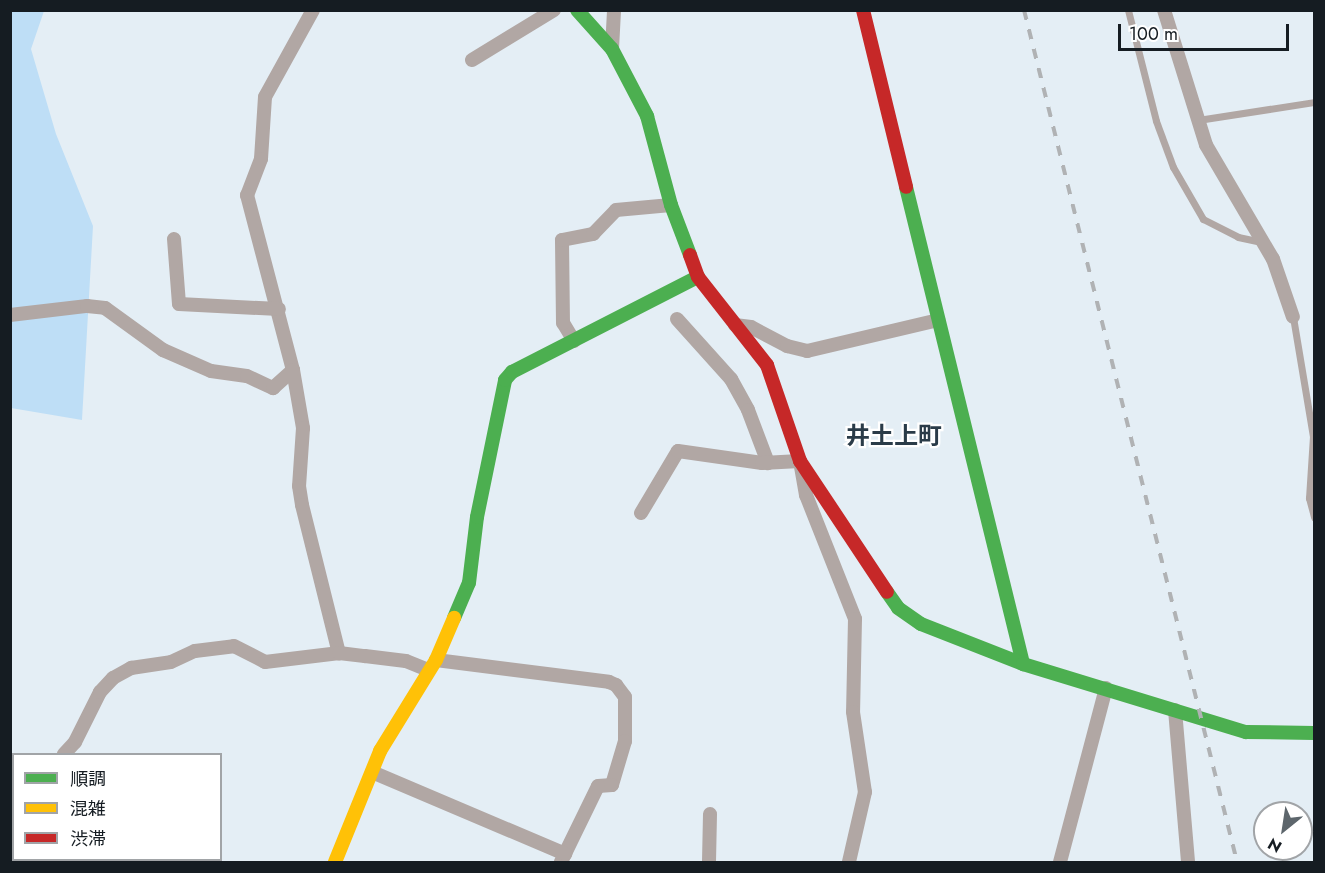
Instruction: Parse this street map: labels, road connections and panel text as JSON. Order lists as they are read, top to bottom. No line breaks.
{"districts":["井土上町"],"legend":["順調","混雑","渋滞"],"scale_bar":"100 m","north":"bottom left"}
